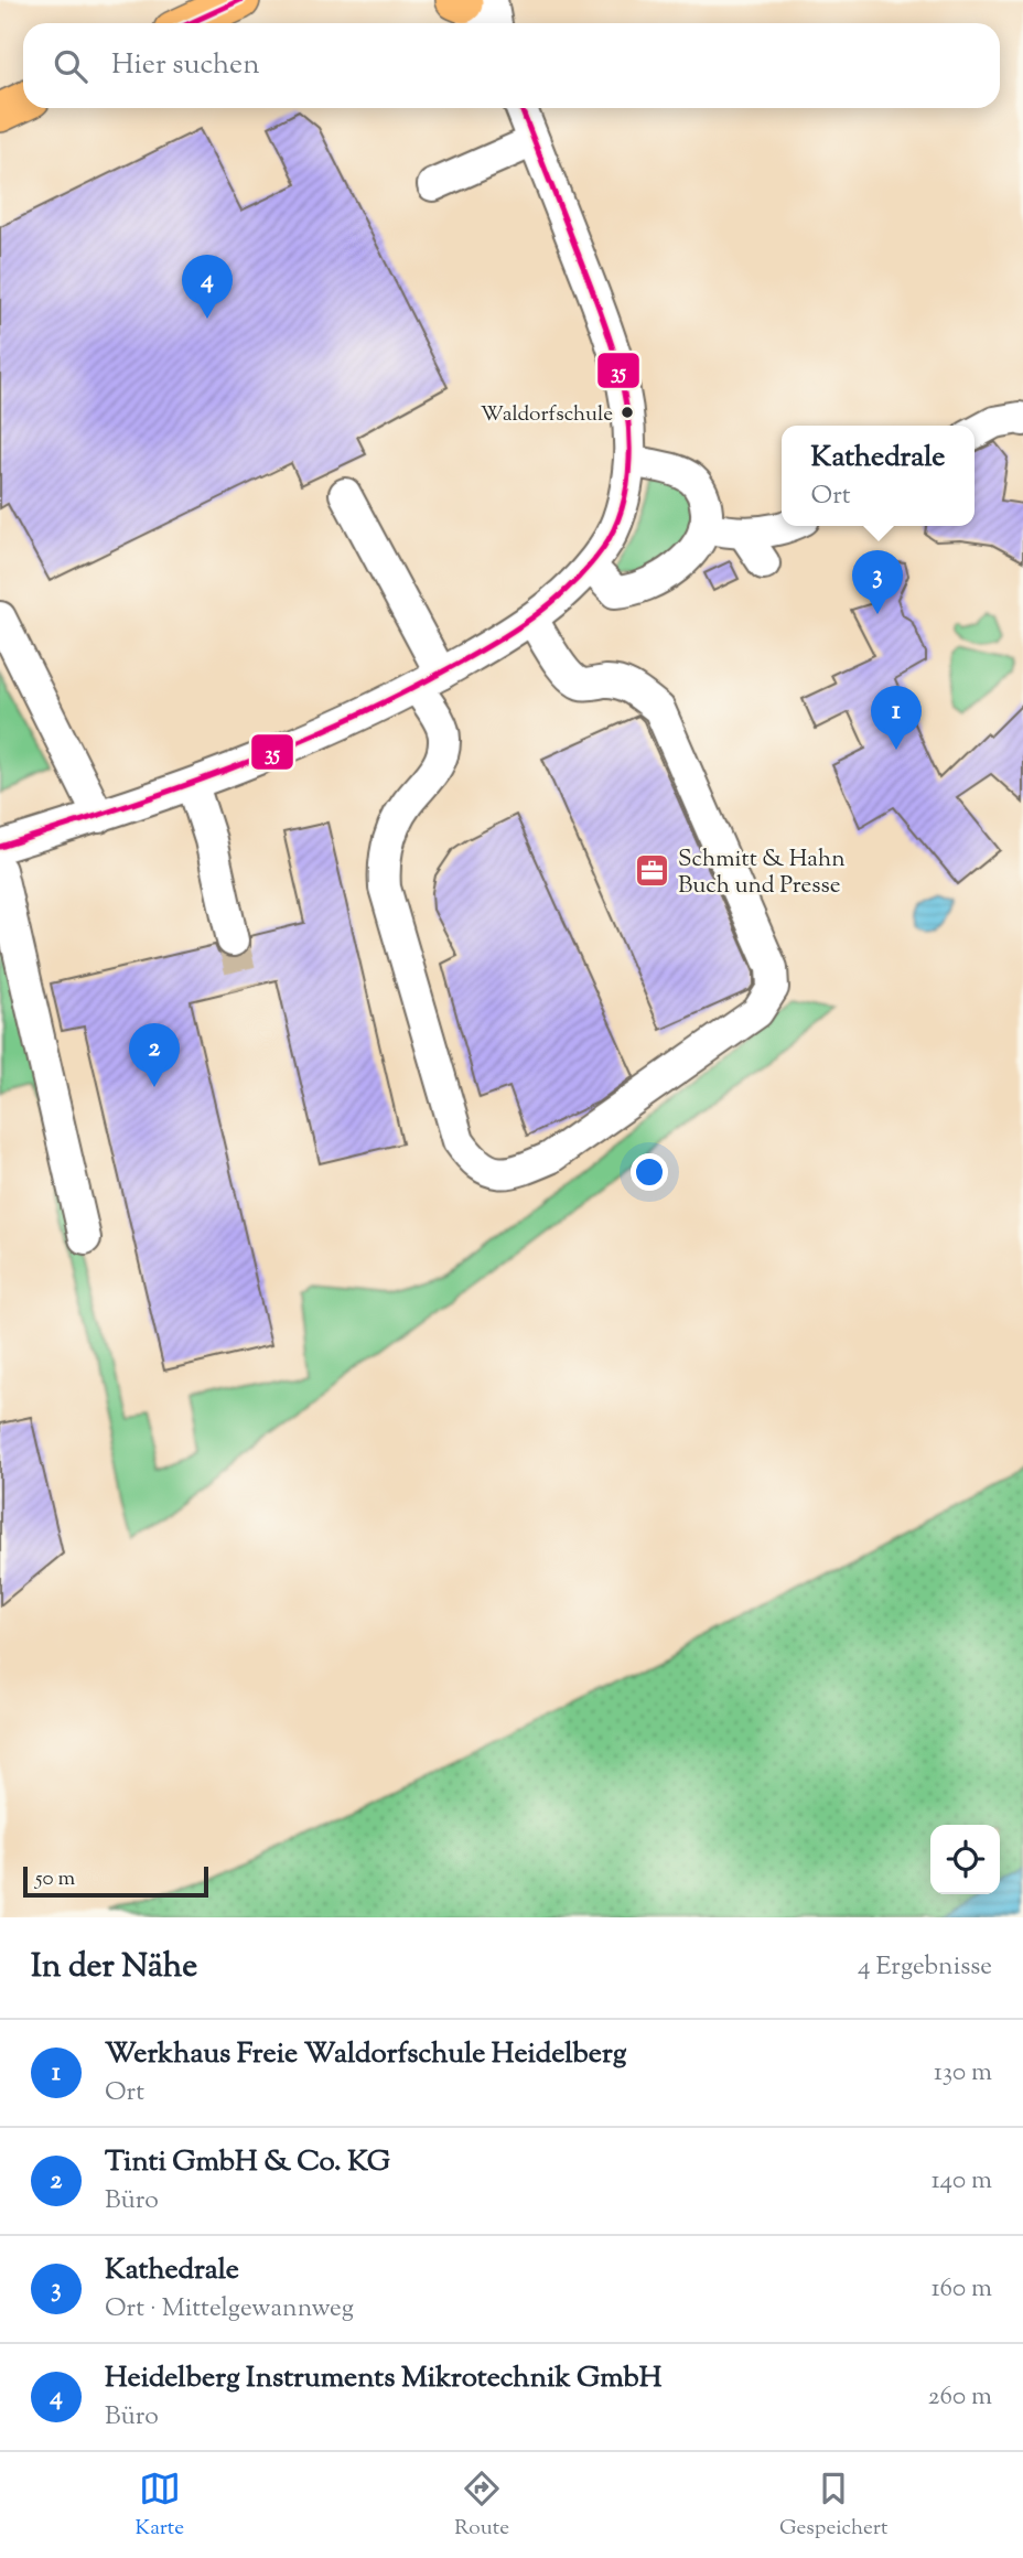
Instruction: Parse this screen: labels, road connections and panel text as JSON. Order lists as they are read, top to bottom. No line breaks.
{"places":{"other":["Waldorfschule"],"office":["Schmitt & Hahn Buch und Presse"]},"lines":["transit line 35"],"scale_bar":"50 m","page":{"search":"Hier suchen","pins":["4","3","1","2"],"popup":["Kathedrale","Ort"],"scale":"50 m","heading":["In der Nähe","4 Ergebnisse"],"list":[{"mark":"1","name":"Werkhaus Freie Waldorfschule Heidelberg","note":"Ort","value":"130 m"},{"mark":"2","name":"Tinti GmbH & Co. KG","note":"Büro","value":"140 m"},{"mark":"3","name":"Kathedrale","note":"Ort · Mittelgewannweg","value":"160 m"},{"mark":"4","name":"Heidelberg Instruments Mikrotechnik GmbH","note":"Büro","value":"260 m"}],"nav":["Karte","Route","Gespeichert"]}}
